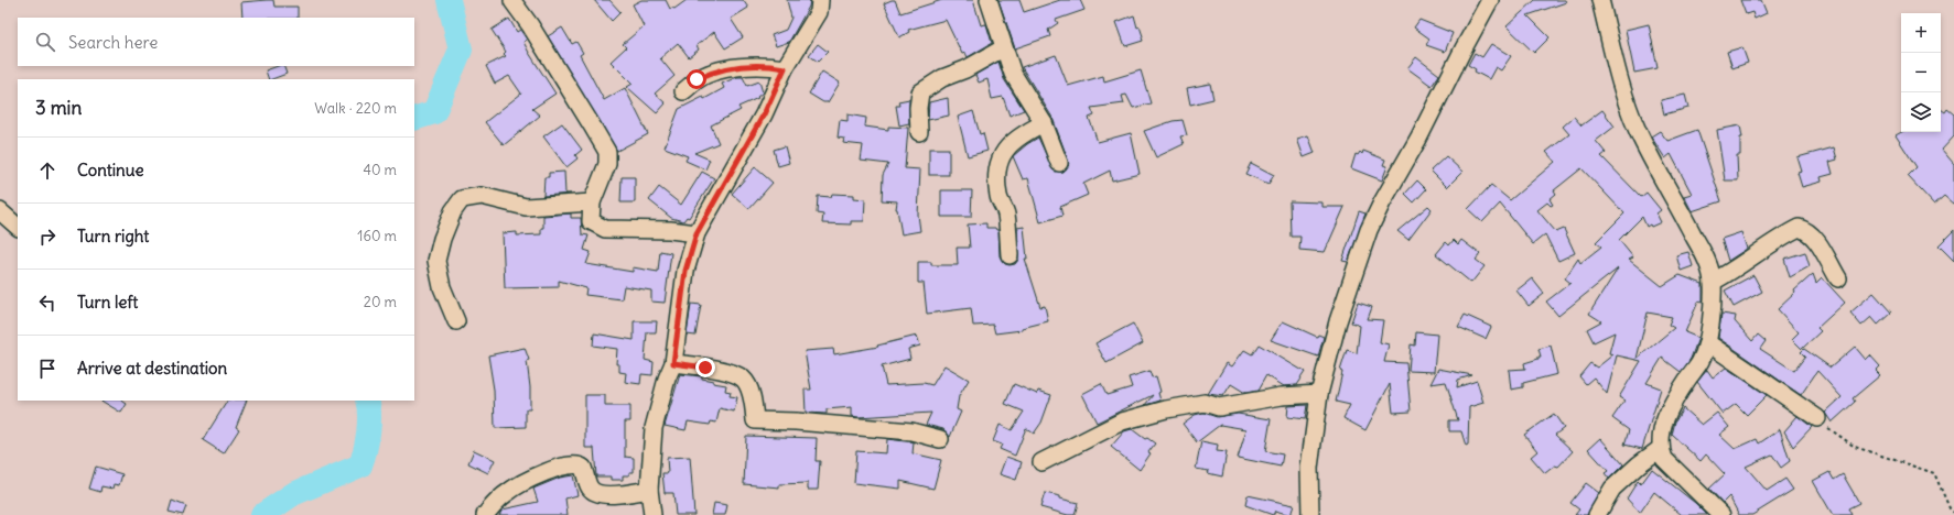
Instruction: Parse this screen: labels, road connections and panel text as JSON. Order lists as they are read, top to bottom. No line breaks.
{"page":{"map_buttons":["+","−"],"search":"Search here","heading":["3 min","Walk · 220 m"],"list":[["Continue","40 m"],["Turn right","160 m"],["Turn left","20 m"],"Arrive at destination"]}}
